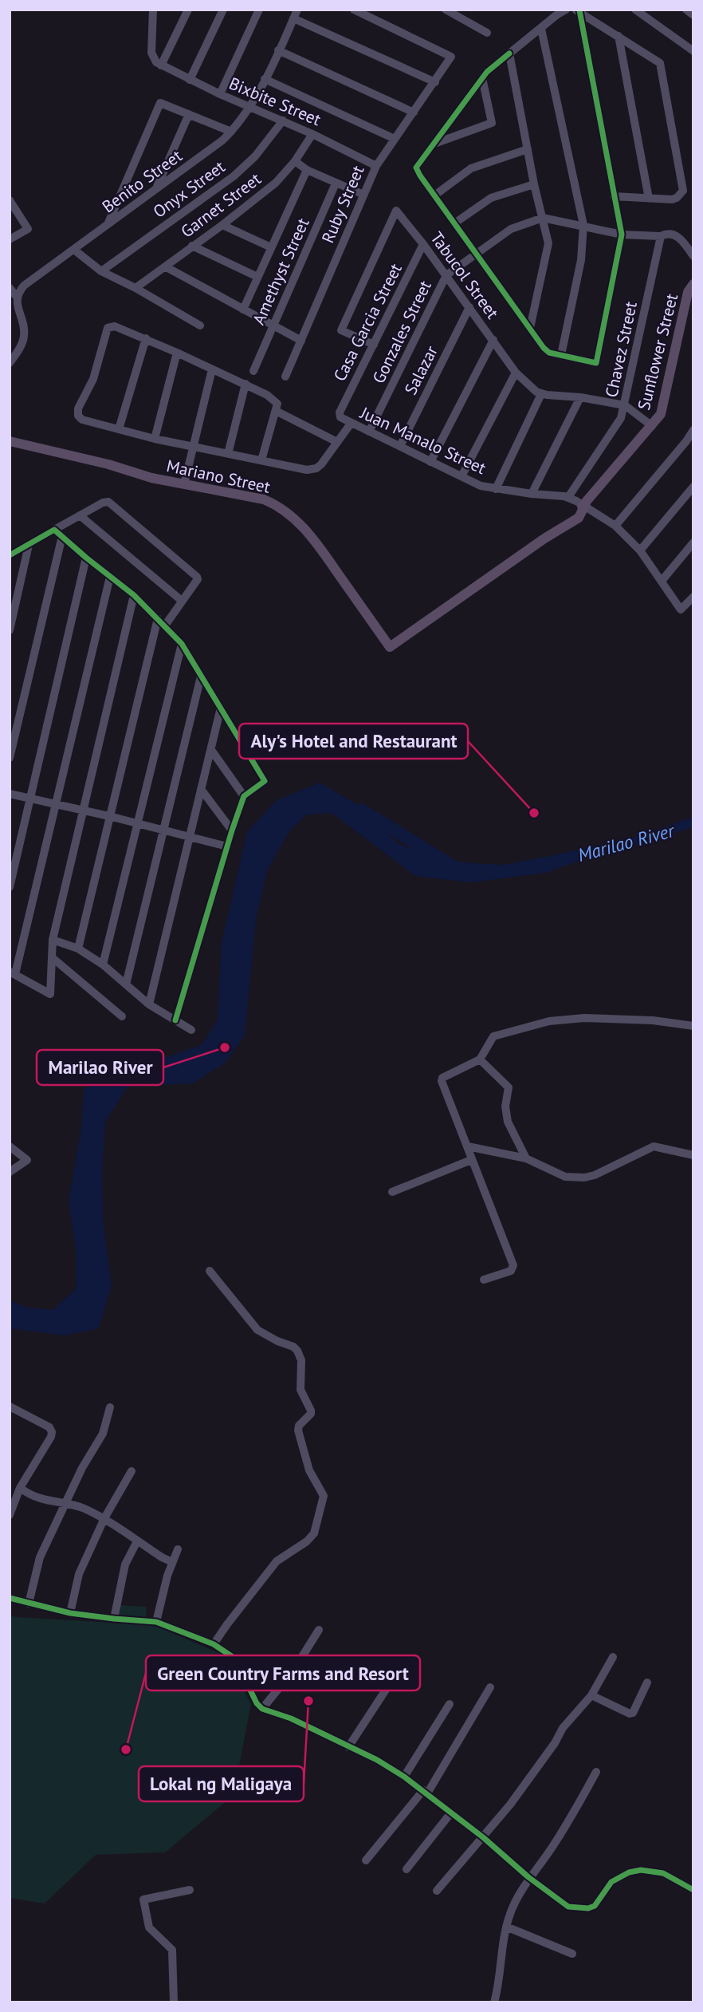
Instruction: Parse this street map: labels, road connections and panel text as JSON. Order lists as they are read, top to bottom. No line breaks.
{"streets":{"main road":["Sunflower Street","Mariano Street"],"street":["Bixbite Street","Benito Street","Onyx Street","Ruby Street","Garnet Street","Amethyst Street","Tabucol Street","Casa Garcia Street","Gonzales Street","Chavez Street","Salazar","Juan Manalo Street"]},"crossings":[["Bixbite Street","Benito Street"],["Bixbite Street","Onyx Street"],["Bixbite Street","Ruby Street"],["Bixbite Street","Garnet Street"],["Tabucol Street","Casa Garcia Street"],["Tabucol Street","Gonzales Street"],["Tabucol Street","Salazar"],["Casa Garcia Street","Juan Manalo Street"],["Gonzales Street","Juan Manalo Street"],["Chavez Street","Juan Manalo Street"],["Sunflower Street","Juan Manalo Street"],["Sunflower Street","Mariano Street"],["Salazar","Juan Manalo Street"]],"water":["Marilao River"],"places":["Aly's Hotel and Restaurant","Marilao River","Lokal ng Maligaya","Green Country Farms and Resort"]}
